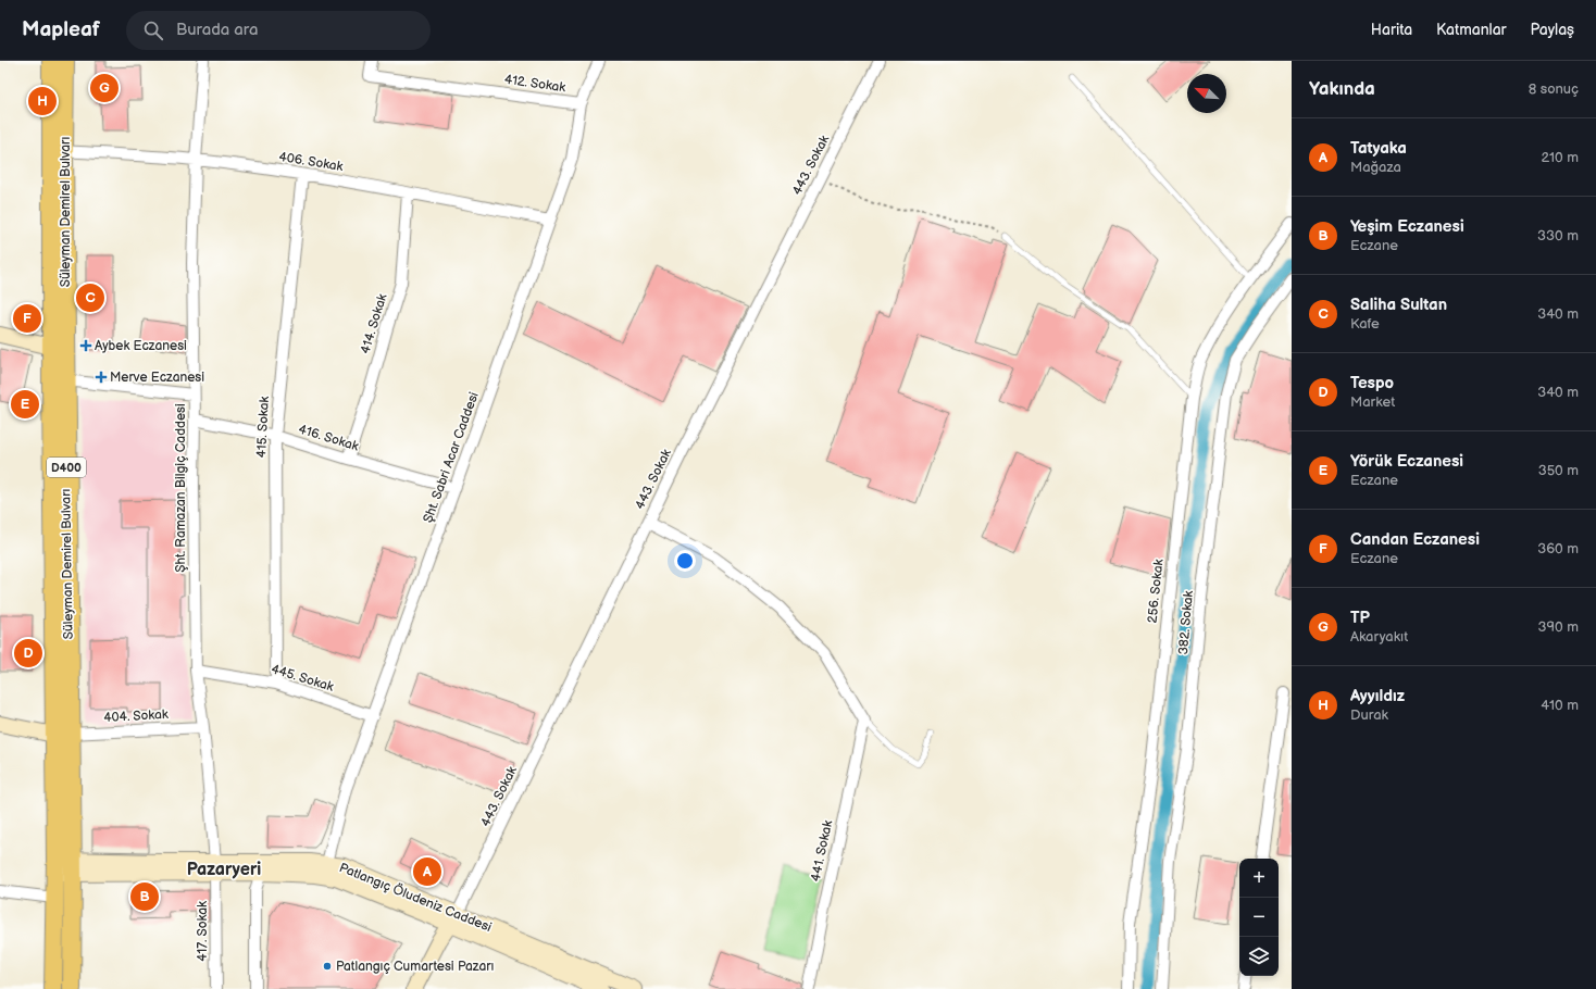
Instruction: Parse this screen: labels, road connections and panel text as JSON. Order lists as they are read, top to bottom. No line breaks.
{"streets":{"main road":["Süleyman Demirel Bulvarı","D400","Patlangıç Öludeniz Caddesi"],"street":["412. Sokak","406. Sokak","443. Sokak","414. Sokak","415. Sokak","416. Sokak","Şht. Sabri Acar Caddesi","Şht. Ramazan Bilgiç Caddesi","256. Sokak","382. Sokak","445. Sokak","404. Sokak","441. Sokak","417. Sokak"]},"crossings":[["412. Sokak","Şht. Sabri Acar Caddesi"],["406. Sokak","Süleyman Demirel Bulvarı"],["406. Sokak","414. Sokak"],["406. Sokak","415. Sokak"],["406. Sokak","Şht. Sabri Acar Caddesi"],["406. Sokak","Şht. Ramazan Bilgiç Caddesi"],["443. Sokak","Patlangıç Öludeniz Caddesi"],["Süleyman Demirel Bulvarı","404. Sokak"],["Süleyman Demirel Bulvarı","Patlangıç Öludeniz Caddesi"],["414. Sokak","416. Sokak"],["415. Sokak","416. Sokak"],["415. Sokak","445. Sokak"],["416. Sokak","Şht. Sabri Acar Caddesi"],["416. Sokak","Şht. Ramazan Bilgiç Caddesi"],["Şht. Sabri Acar Caddesi","445. Sokak"],["Şht. Sabri Acar Caddesi","Patlangıç Öludeniz Caddesi"],["Şht. Ramazan Bilgiç Caddesi","445. Sokak"],["Şht. Ramazan Bilgiç Caddesi","404. Sokak"],["Şht. Ramazan Bilgiç Caddesi","Patlangıç Öludeniz Caddesi"],["Şht. Ramazan Bilgiç Caddesi","417. Sokak"],["Patlangıç Öludeniz Caddesi","417. Sokak"]],"districts":["Pazaryeri"],"places":{"health":["Aybek Eczanesi","Merve Eczanesi"],"other":["Patlangıç Cumartesi Pazarı"]},"north":"top left","page":{"header":"Mapleaf","search":"Burada ara","nav":["Harita","Katmanlar","Paylaş"],"heading":["Yakında","8 sonuç"],"pins":["G","H","C","F","E","D","A","B"],"list":[{"mark":"A","name":"Tatyaka","note":"Mağaza","value":"210 m"},{"mark":"B","name":"Yeşim Eczanesi","note":"Eczane","value":"330 m"},{"mark":"C","name":"Saliha Sultan","note":"Kafe","value":"340 m"},{"mark":"D","name":"Tespo","note":"Market","value":"340 m"},{"mark":"E","name":"Yörük Eczanesi","note":"Eczane","value":"350 m"},{"mark":"F","name":"Candan Eczanesi","note":"Eczane","value":"360 m"},{"mark":"G","name":"TP","note":"Akaryakıt","value":"390 m"},{"mark":"H","name":"Ayyıldız","note":"Durak","value":"410 m"}],"map_buttons":["+","−"]}}
